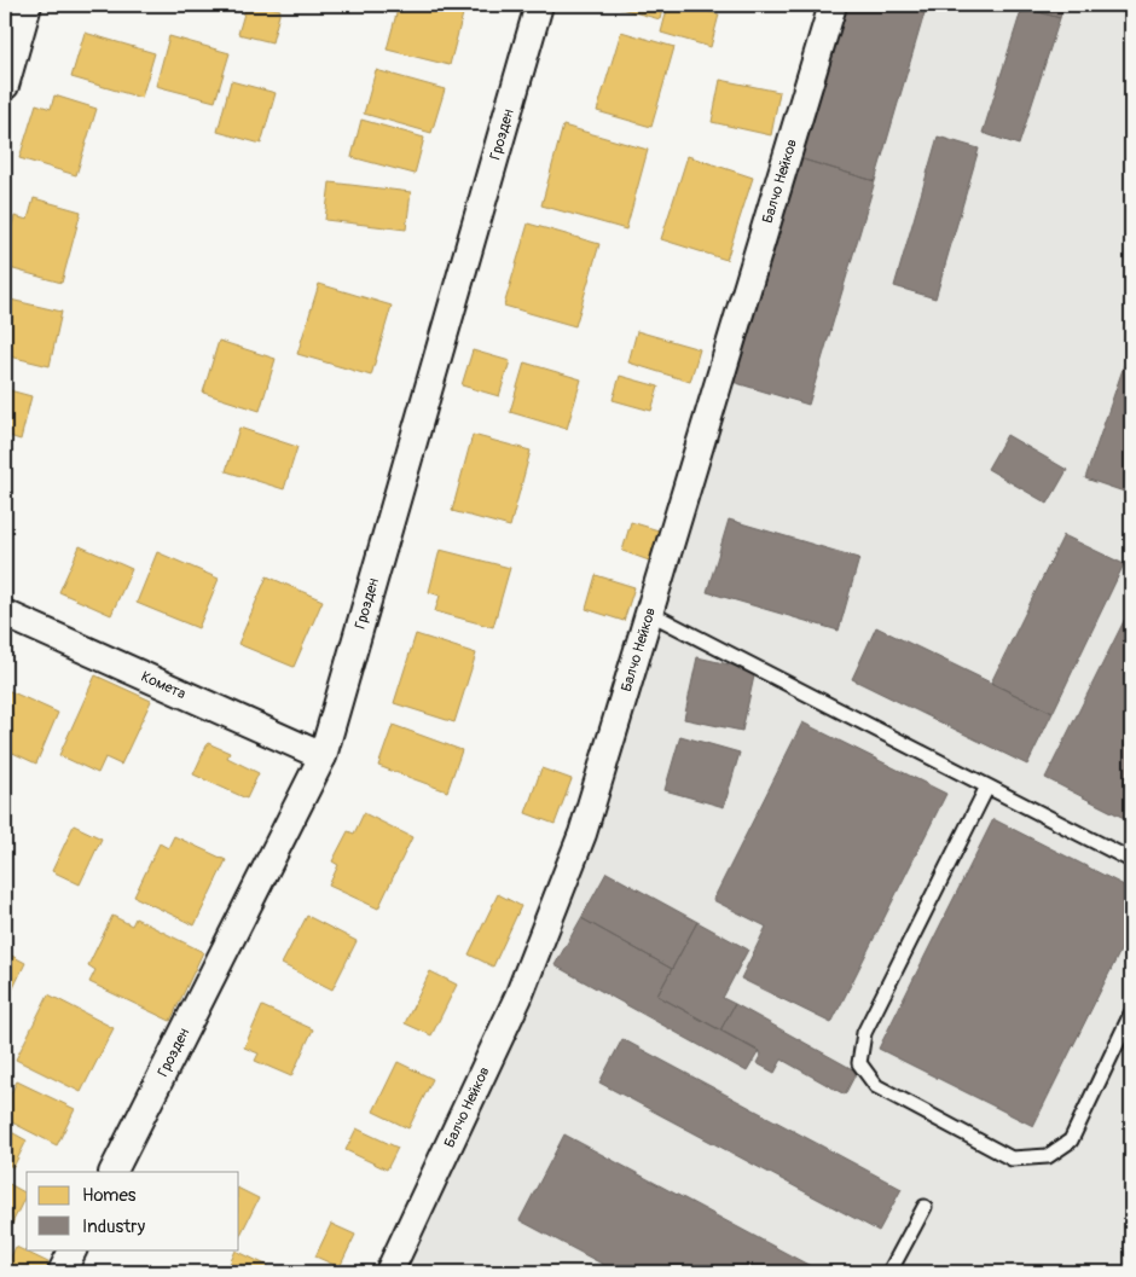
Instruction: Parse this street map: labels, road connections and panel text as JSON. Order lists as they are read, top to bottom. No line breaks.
{"streets":{"street":["Грозден","Балчо Нейков","Комета"]},"crossings":[["Грозден","Комета"]],"legend":["Homes","Industry"]}
